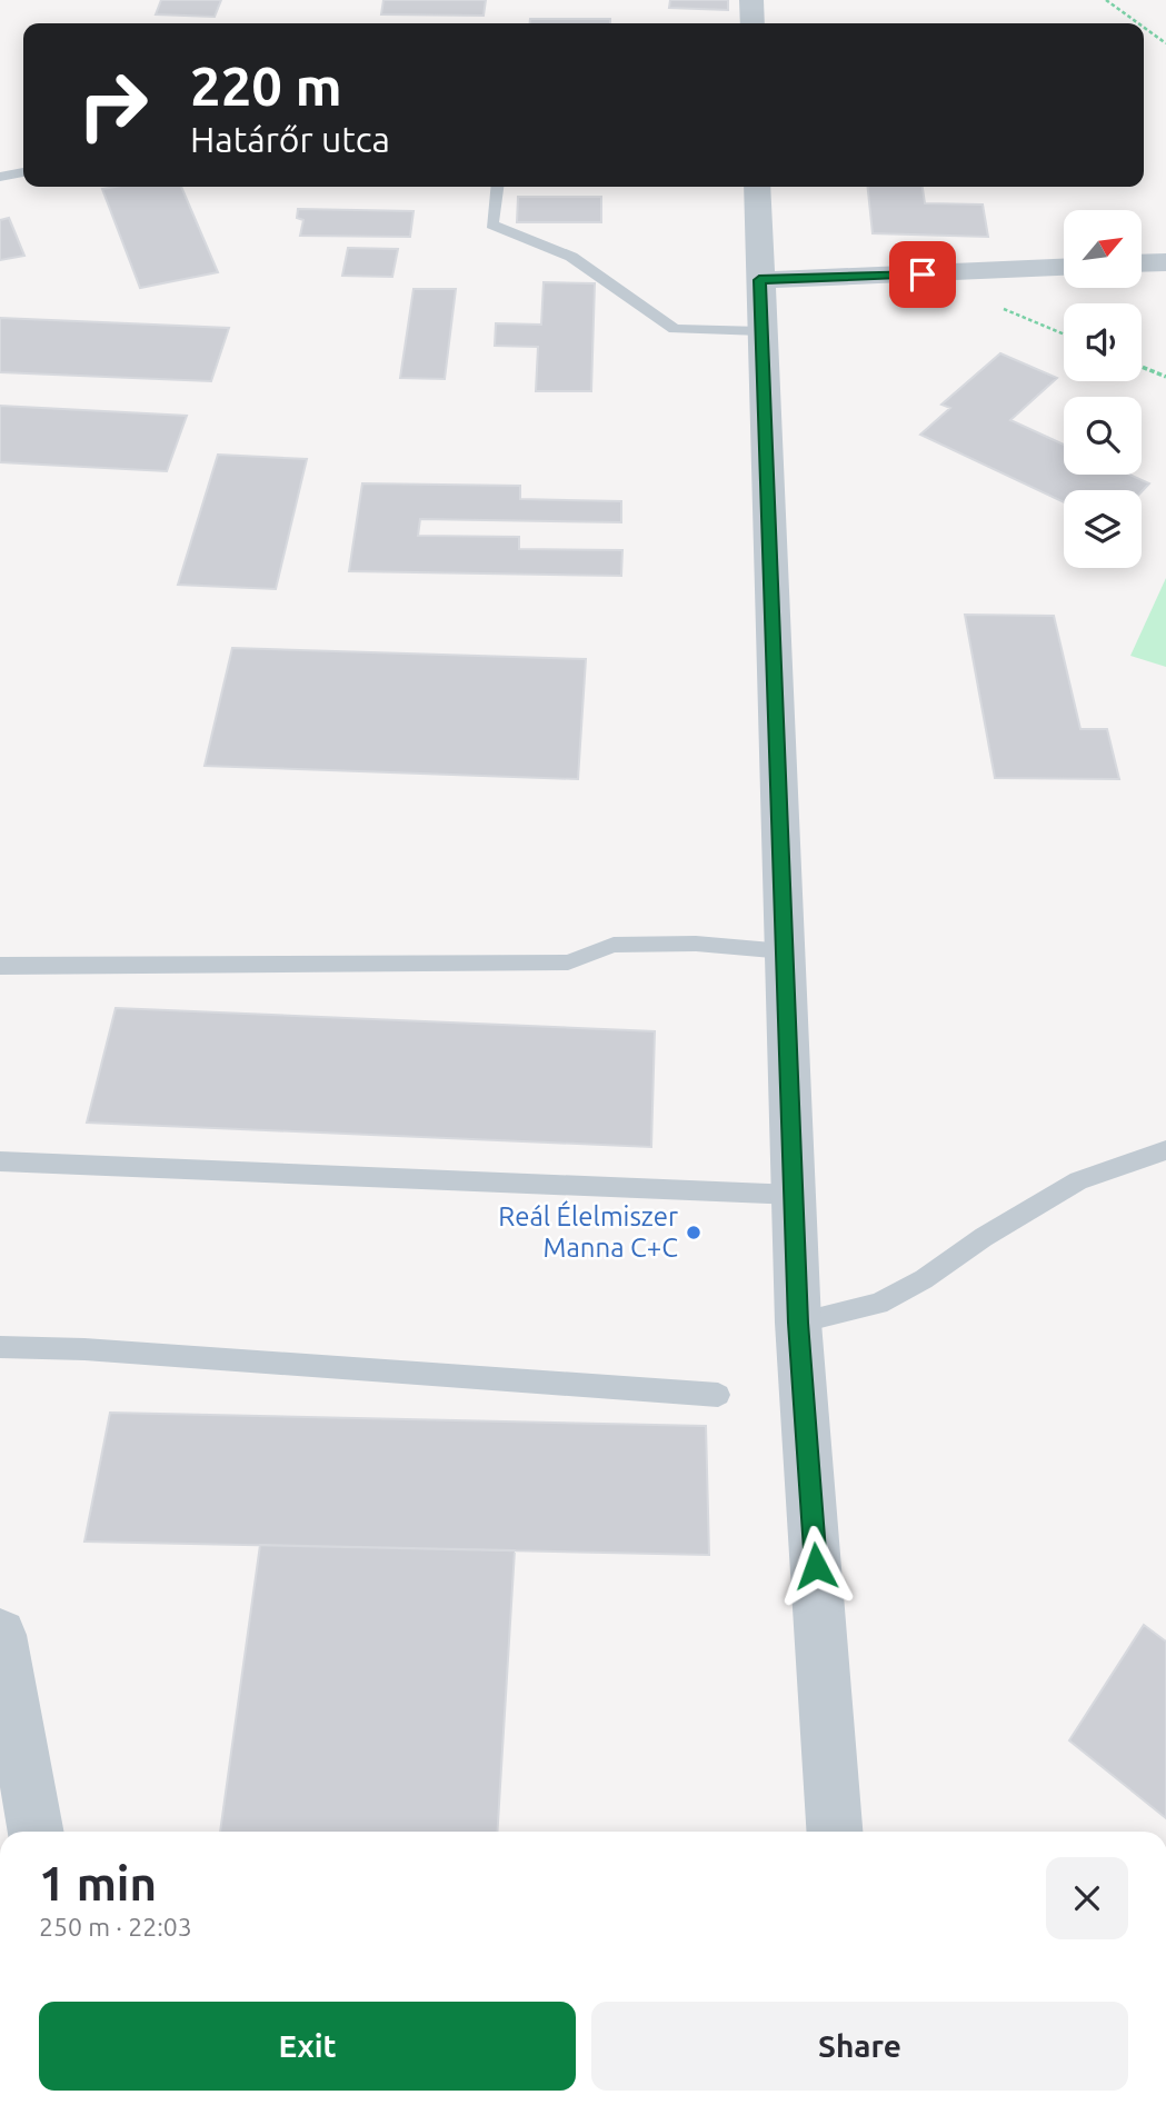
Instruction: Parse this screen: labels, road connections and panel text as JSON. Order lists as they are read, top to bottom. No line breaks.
{"places":["Reál Élelmiszer Manna C+C"],"north":"top right","page":{"turn":["220 m","Határőr utca"],"heading":["1 min","250 m · 22:03"],"buttons":["Exit","Share"]}}
